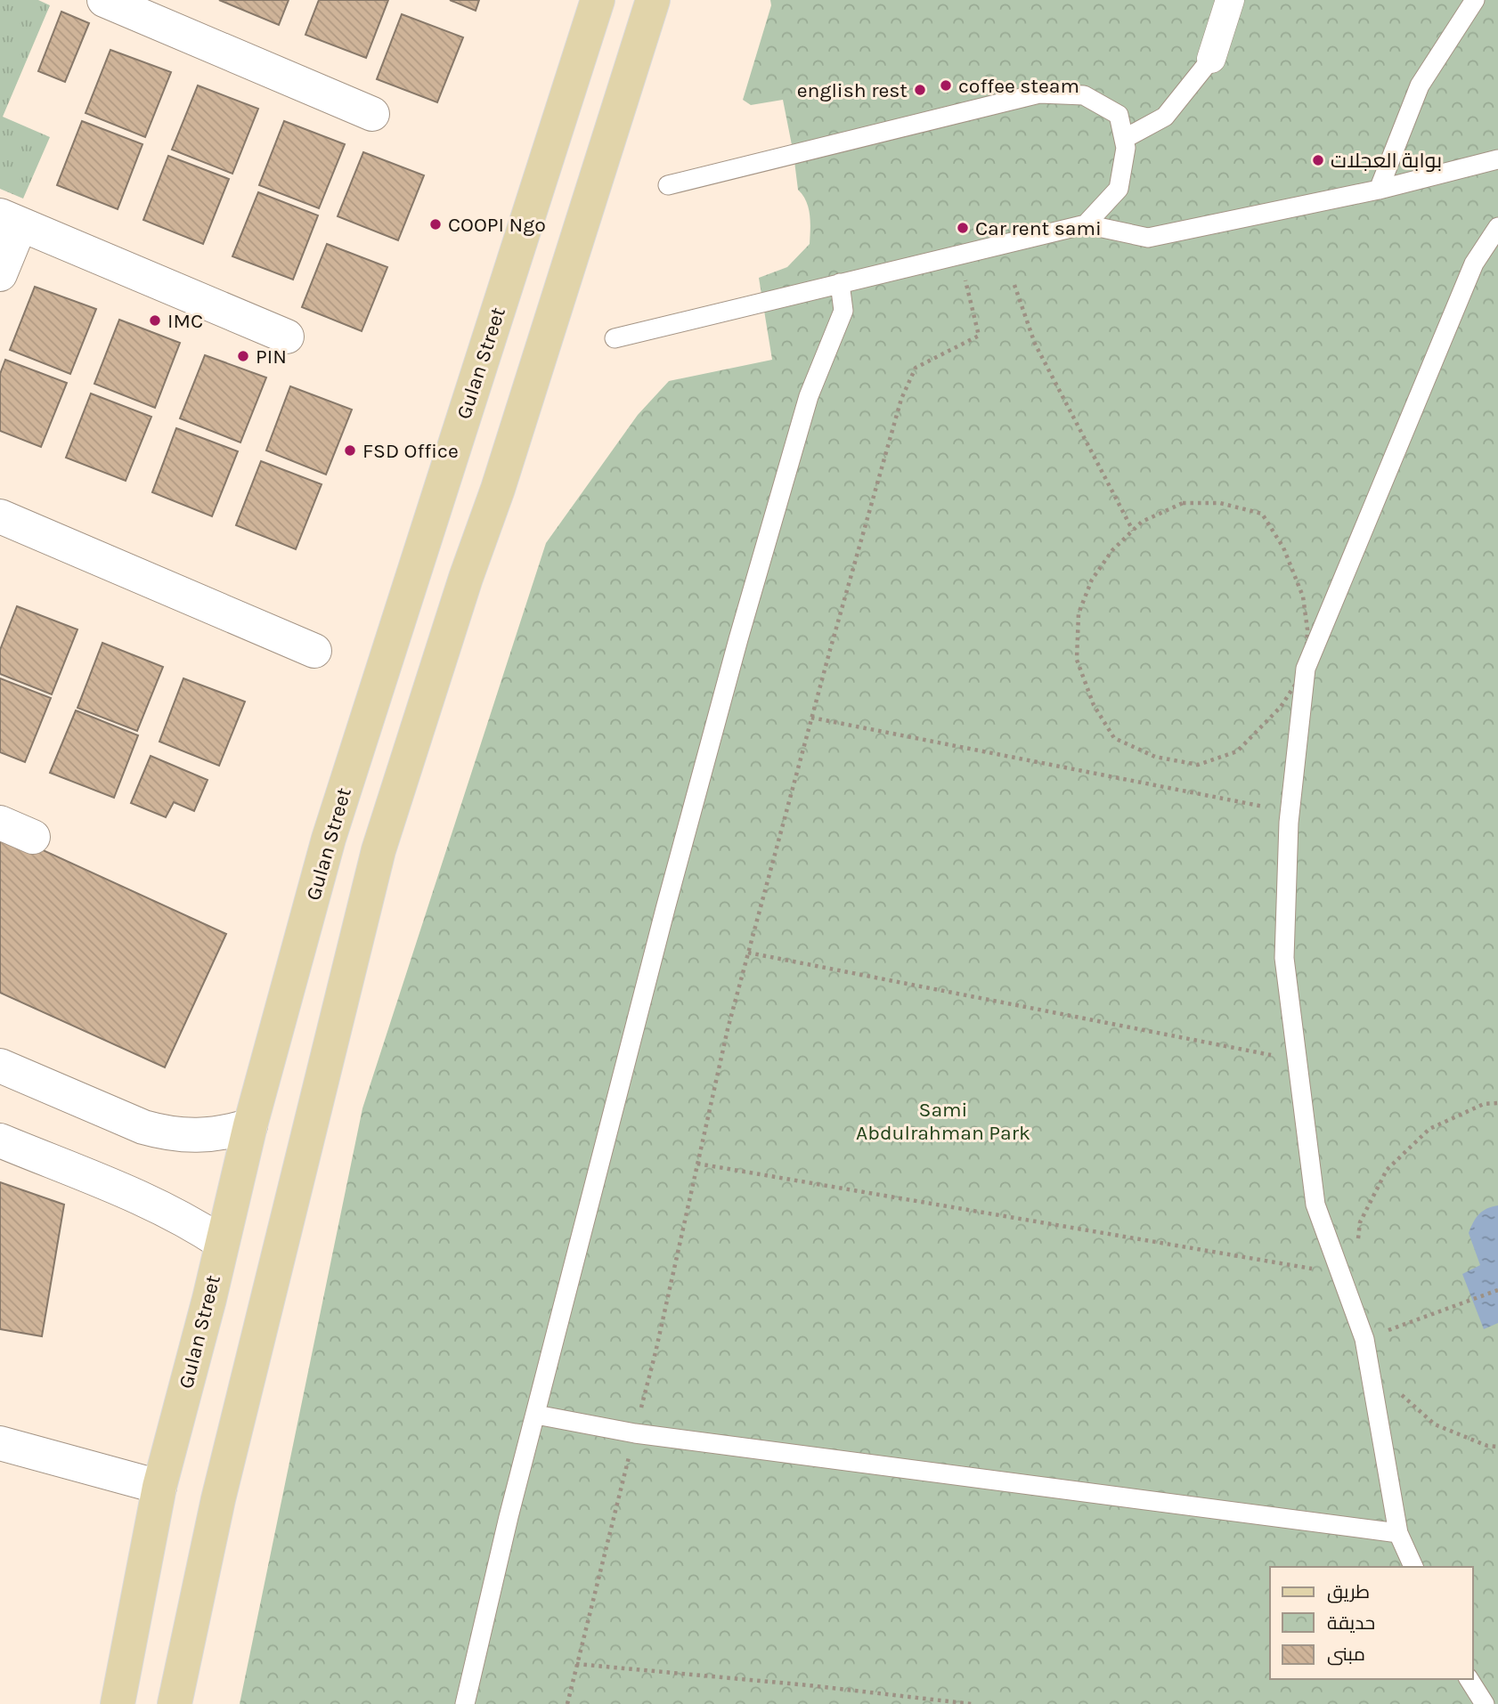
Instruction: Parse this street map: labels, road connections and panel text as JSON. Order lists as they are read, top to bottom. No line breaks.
{"streets":{"main road":["Gulan Street"]},"parks":["Sami Abdulrahman Park"],"places":["coffee steam","english rest","بوابة العجلات","COOPI Ngo","Car rent sami","IMC","PIN","FSD Office"],"legend":["طريق","حديقة","مبنى"]}
